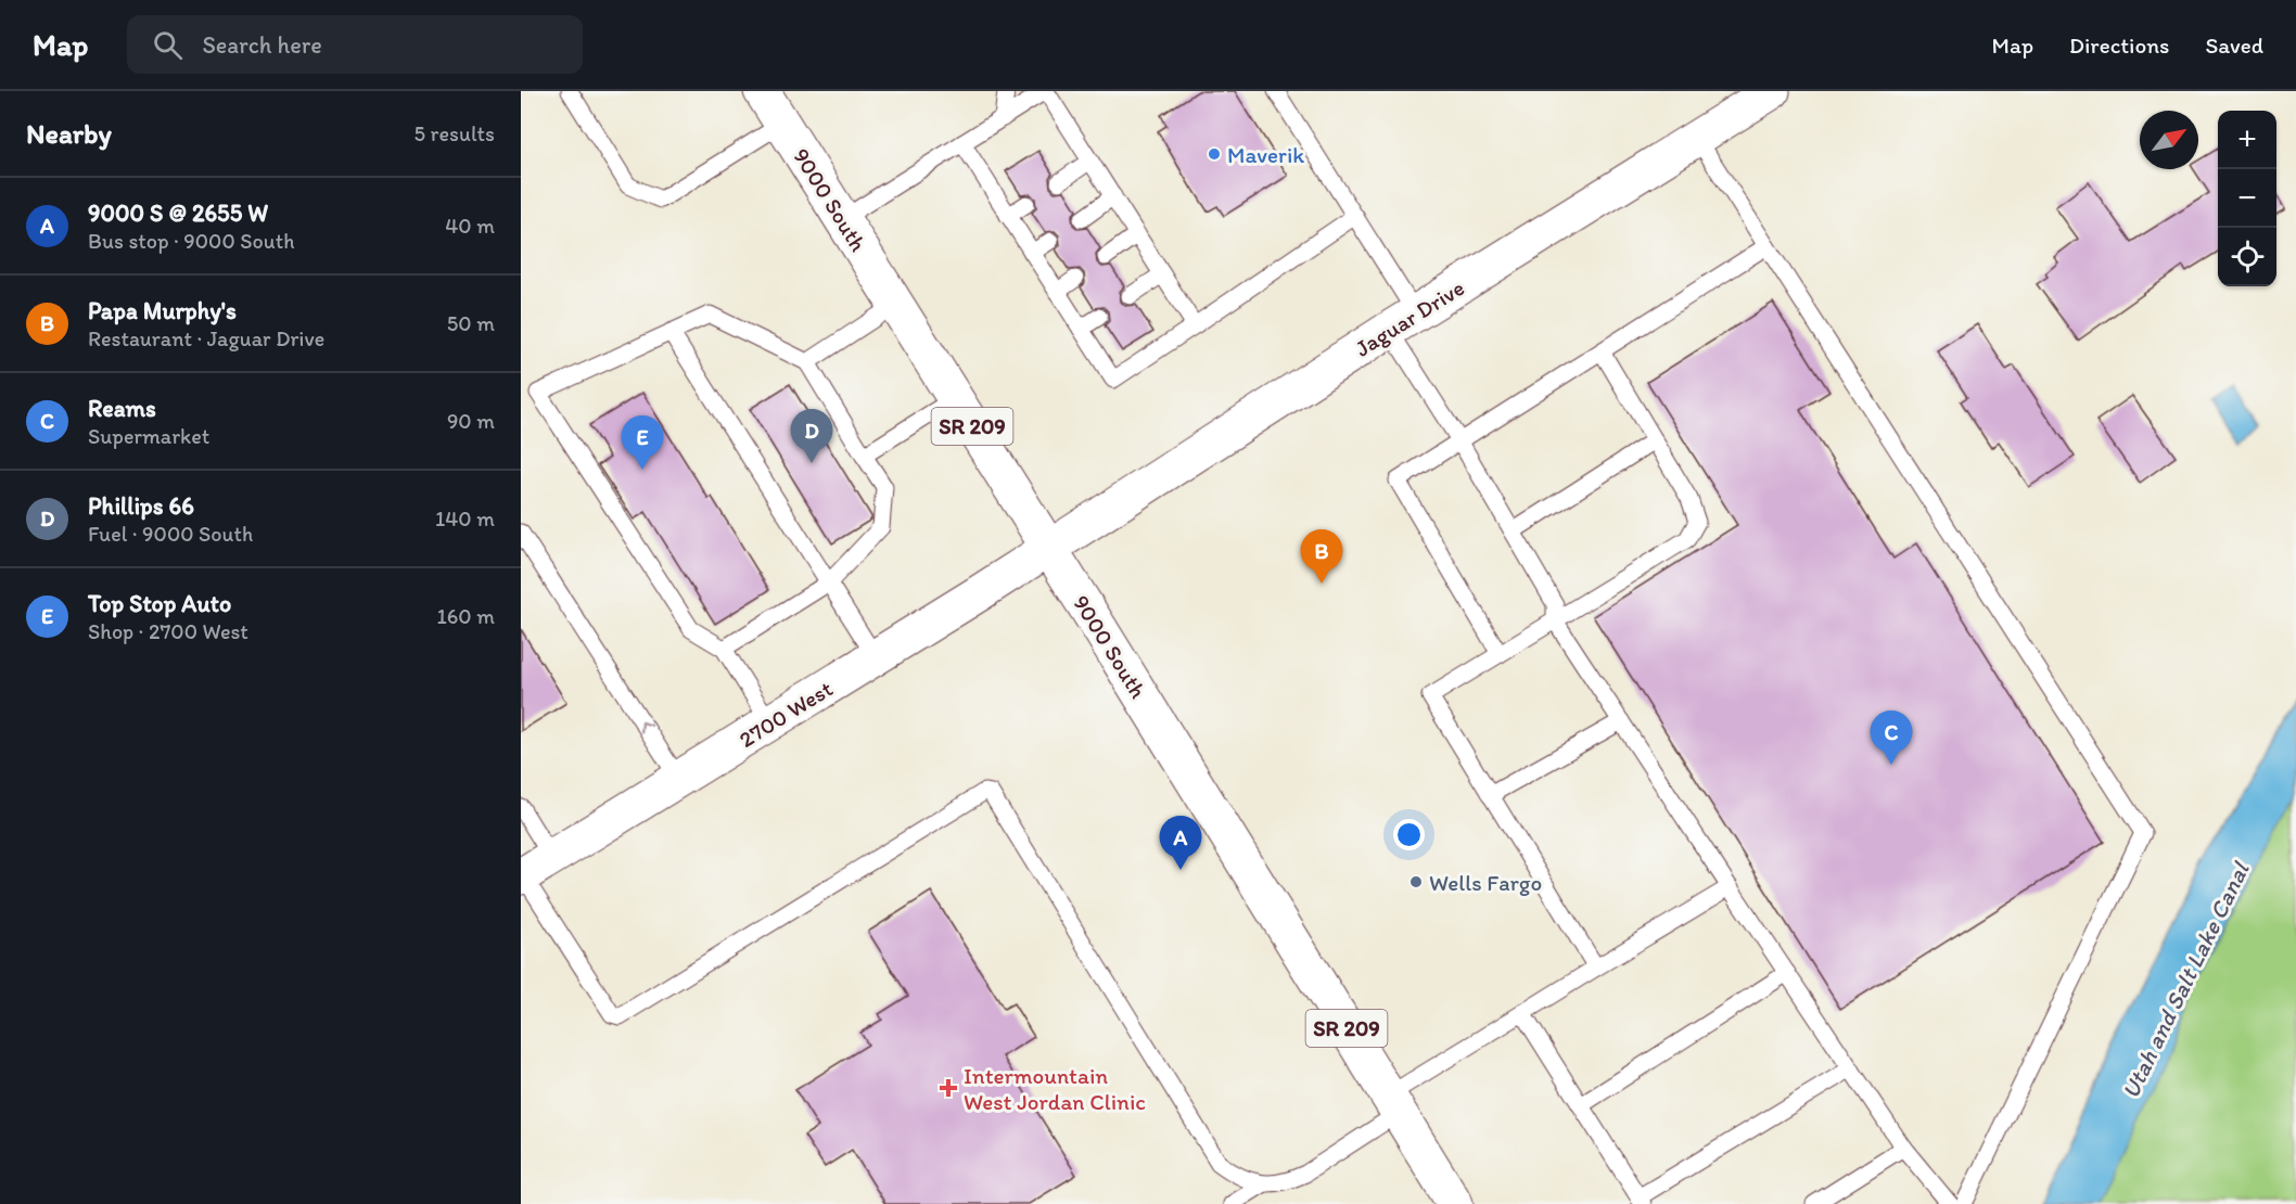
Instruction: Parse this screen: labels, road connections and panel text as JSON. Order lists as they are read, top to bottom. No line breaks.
{"streets":{"main road":["9000 South","Jaguar Drive","SR 209","2700 West"]},"crossings":[["9000 South","Jaguar Drive"],["9000 South","2700 West"],["Jaguar Drive","2700 West"]],"water":["Utah and Salt Lake Canal"],"places":{"other":["Maverik","Wells Fargo"],"health":["Intermountain West Jordan Clinic"]},"north":"top right","page":{"header":"Map","search":"Search here","nav":["Map","Directions","Saved"],"heading":["Nearby","5 results"],"map_buttons":["+","−"],"list":[{"mark":"A","name":"9000 S @ 2655 W","note":"Bus stop · 9000 South","value":"40 m"},{"mark":"B","name":"Papa Murphy's","note":"Restaurant · Jaguar Drive","value":"50 m"},{"mark":"C","name":"Reams","note":"Supermarket","value":"90 m"},{"mark":"D","name":"Phillips 66","note":"Fuel · 9000 South","value":"140 m"},{"mark":"E","name":"Top Stop Auto","note":"Shop · 2700 West","value":"160 m"}],"pins":["D","E","B","C","A"]}}
